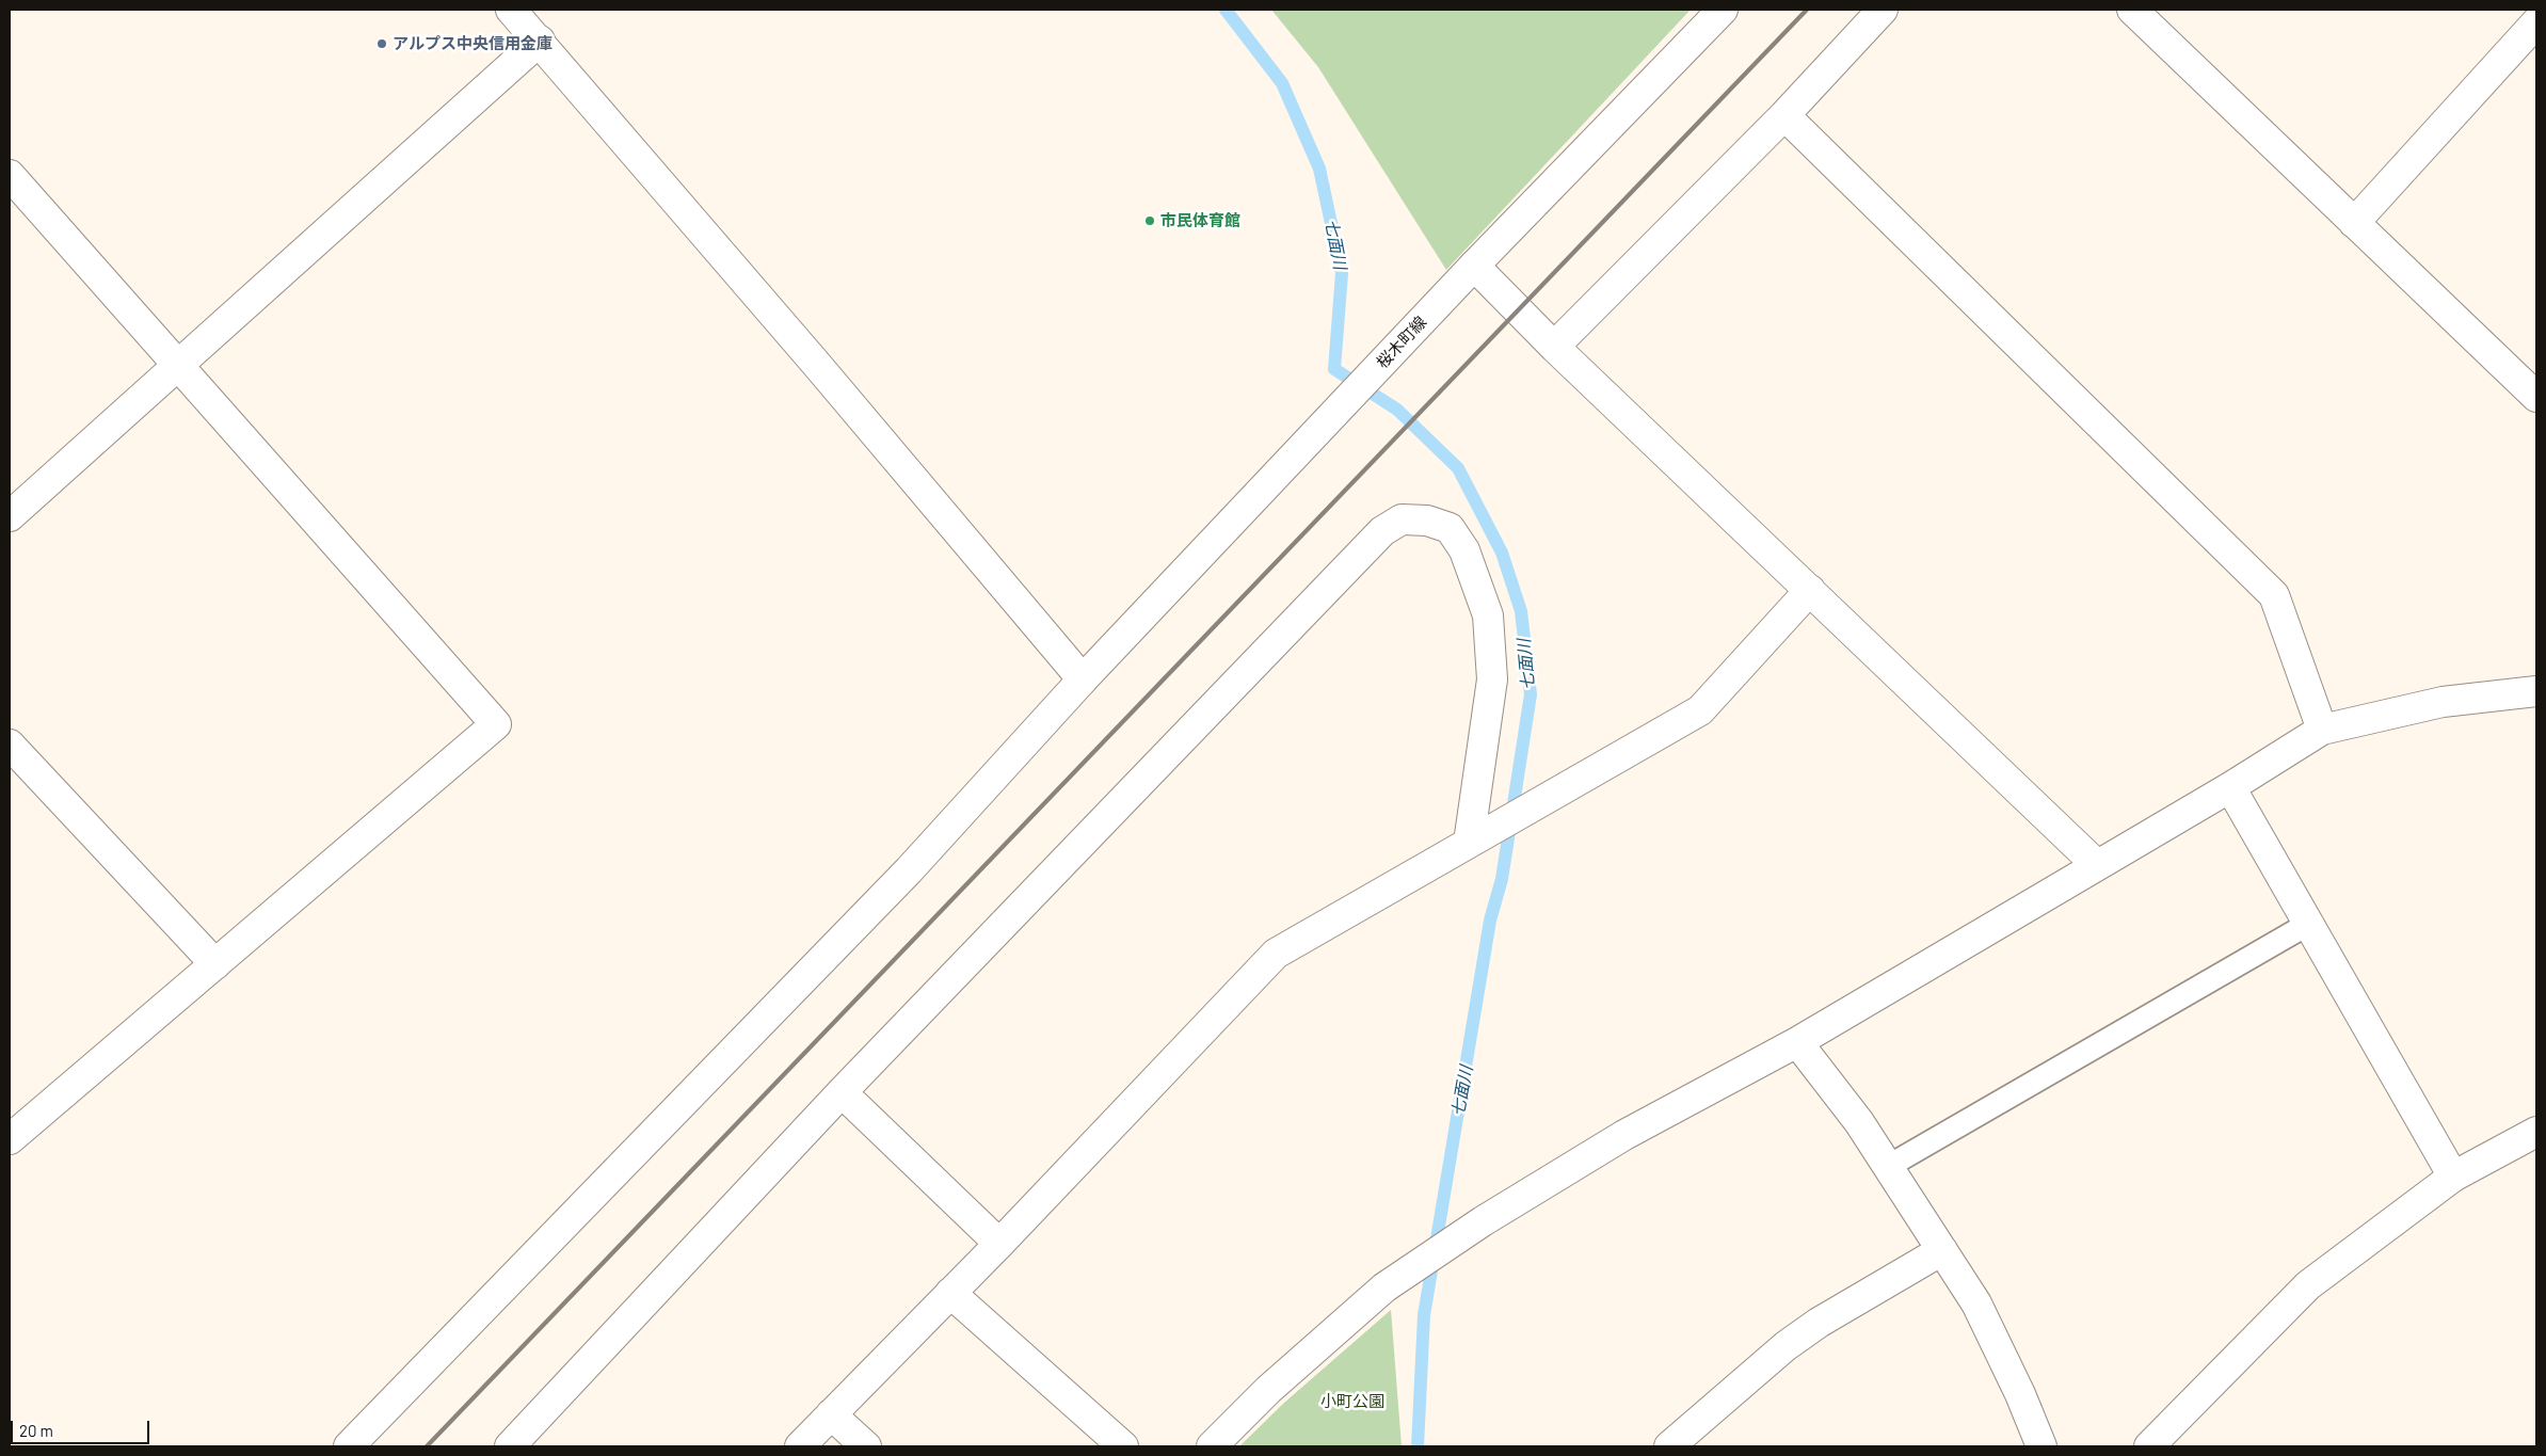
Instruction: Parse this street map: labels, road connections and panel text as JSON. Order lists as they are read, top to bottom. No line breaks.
{"streets":{"street":["桜木町線"]},"water":["七面川"],"parks":["小町公園"],"places":["アルプス中央信用金庫","市民体育館"],"scale_bar":"20 m"}
